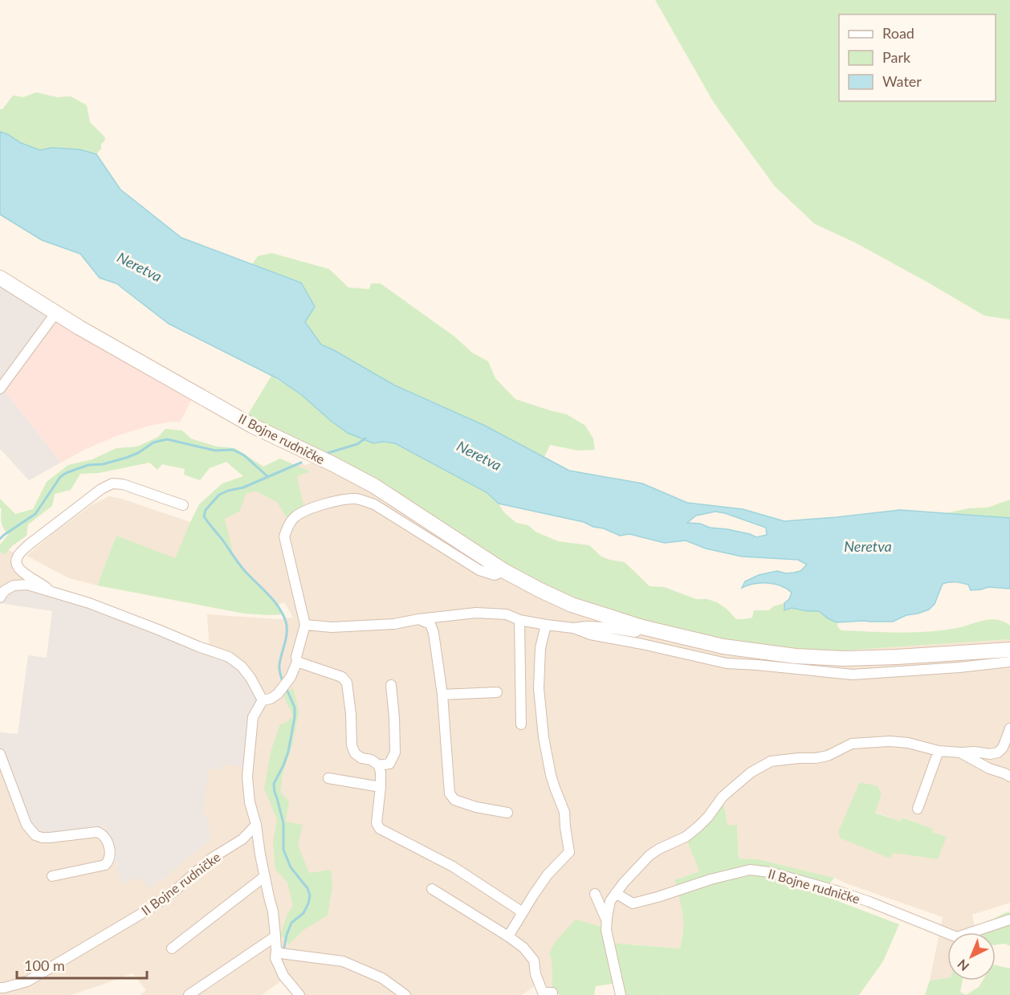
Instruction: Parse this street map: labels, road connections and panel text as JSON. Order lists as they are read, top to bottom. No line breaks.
{"streets":{"street":["II Bojne rudničke"]},"water":["Neretva"],"legend":["Road","Park","Water"],"scale_bar":"100 m","north":"bottom left"}
